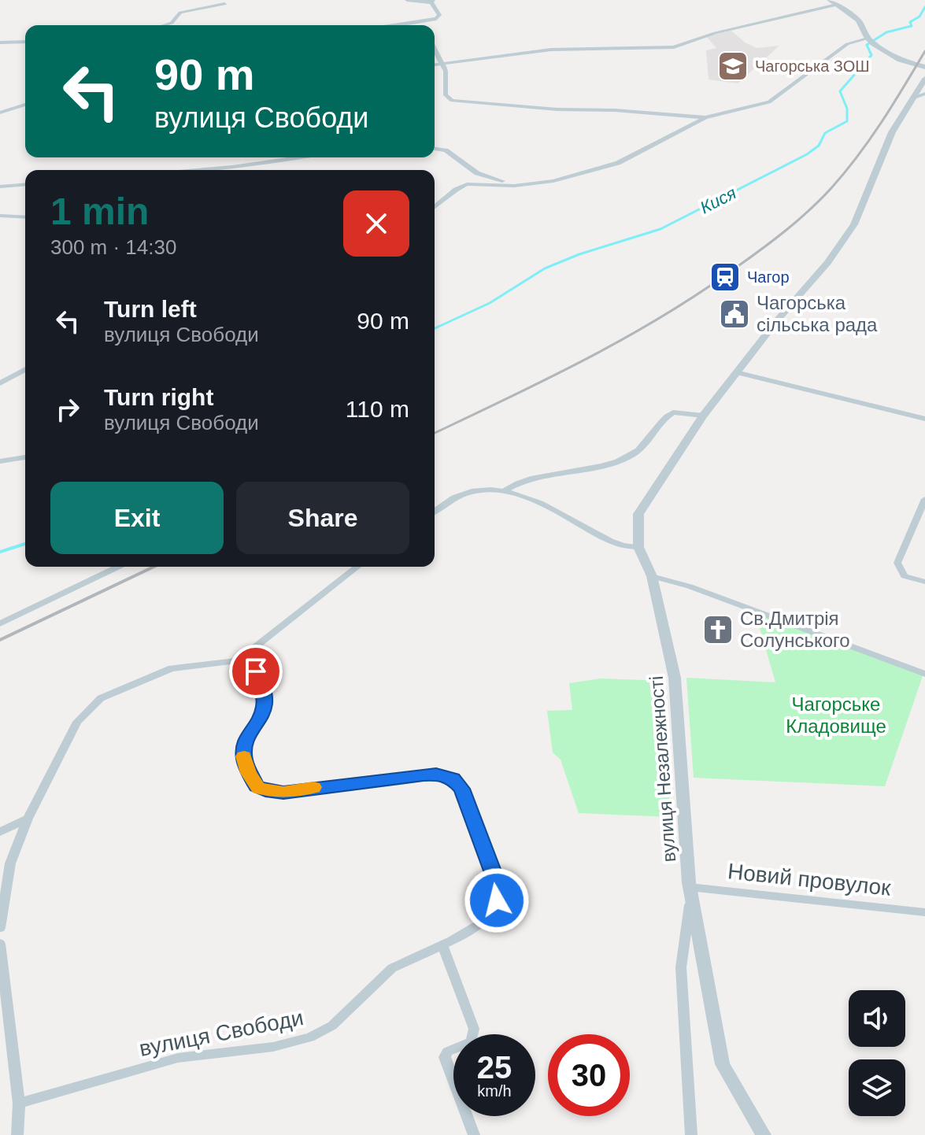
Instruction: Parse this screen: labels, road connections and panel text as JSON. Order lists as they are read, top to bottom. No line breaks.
{"streets":{"street":["вулиця Незалежності","Новий провулок","вулиця Свободи"]},"crossings":[["вулиця Незалежності","Новий провулок"]],"water":["Кися"],"parks":["Чагорське Кладовище"],"places":{"school or university":["Чагорська ЗОШ"],"station":["Чагор"],"public building":["Чагорська сільська рада"],"church":["Св.Дмитрія Солунського"]},"page":{"turn":["90 m","вулиця Свободи"],"heading":["1 min","300 m · 14:30"],"list":[{"name":"Turn left","note":"вулиця Свободи","value":"90 m"},{"name":"Turn right","note":"вулиця Свободи","value":"110 m"}],"buttons":["Exit","Share"],"speed":"25 km/h","limit":"30"}}
